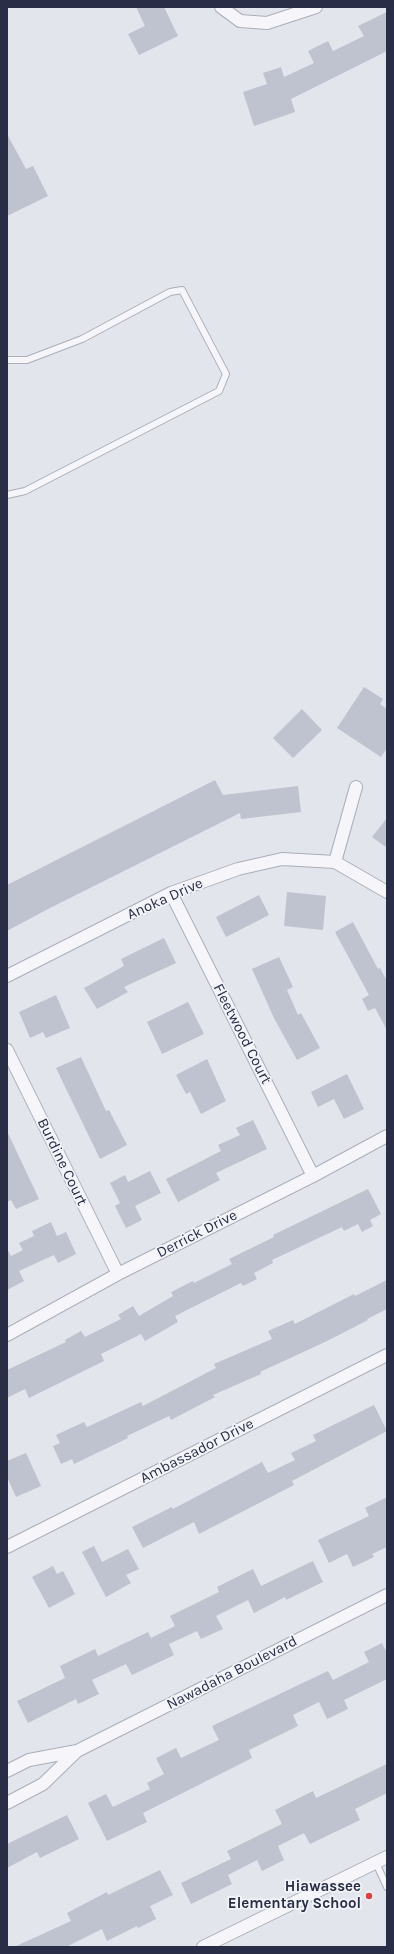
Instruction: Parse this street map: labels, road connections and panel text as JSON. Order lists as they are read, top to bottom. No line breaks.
{"streets":{"street":["Anoka Drive","Fleetwood Court","Burdine Court","Derrick Drive","Ambassador Drive","Nawadaha Boulevard"]},"crossings":[["Anoka Drive","Fleetwood Court"],["Fleetwood Court","Derrick Drive"],["Burdine Court","Derrick Drive"]],"places":["Hiawassee Elementary School"]}
